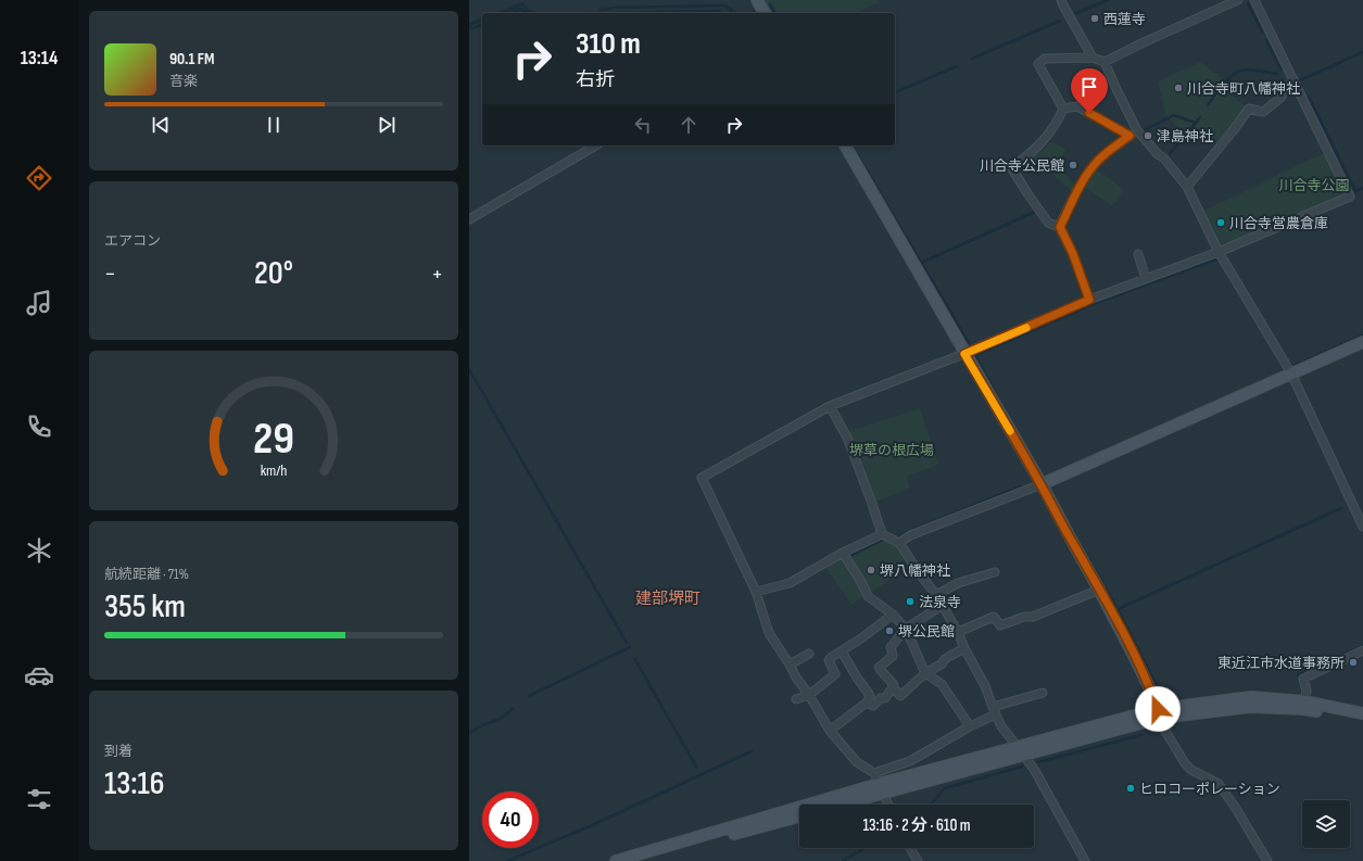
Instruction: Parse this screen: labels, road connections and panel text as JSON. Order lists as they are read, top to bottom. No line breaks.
{"districts":["建部堺町"],"parks":["川合寺公園","堺草の根広場"],"places":["西蓮寺","川合寺町八幡神社","津島神社","川合寺公民館","川合寺営農倉庫","堺八幡神社","法泉寺","堺公民館","東近江市水道事務所","ヒロコーポレーション"],"page":{"tabs":"13:14","turn":["310 m","右折"],"song":["90.1 FM","音楽"],"tile":["エアコン",["航続距離 · 71%","355 km"],["到着","13:16"]],"heat":["−","20°","+"],"limit":"40","trip":"13:16 · 2 分 · 610 m","gauge":["29","km/h"]}}
